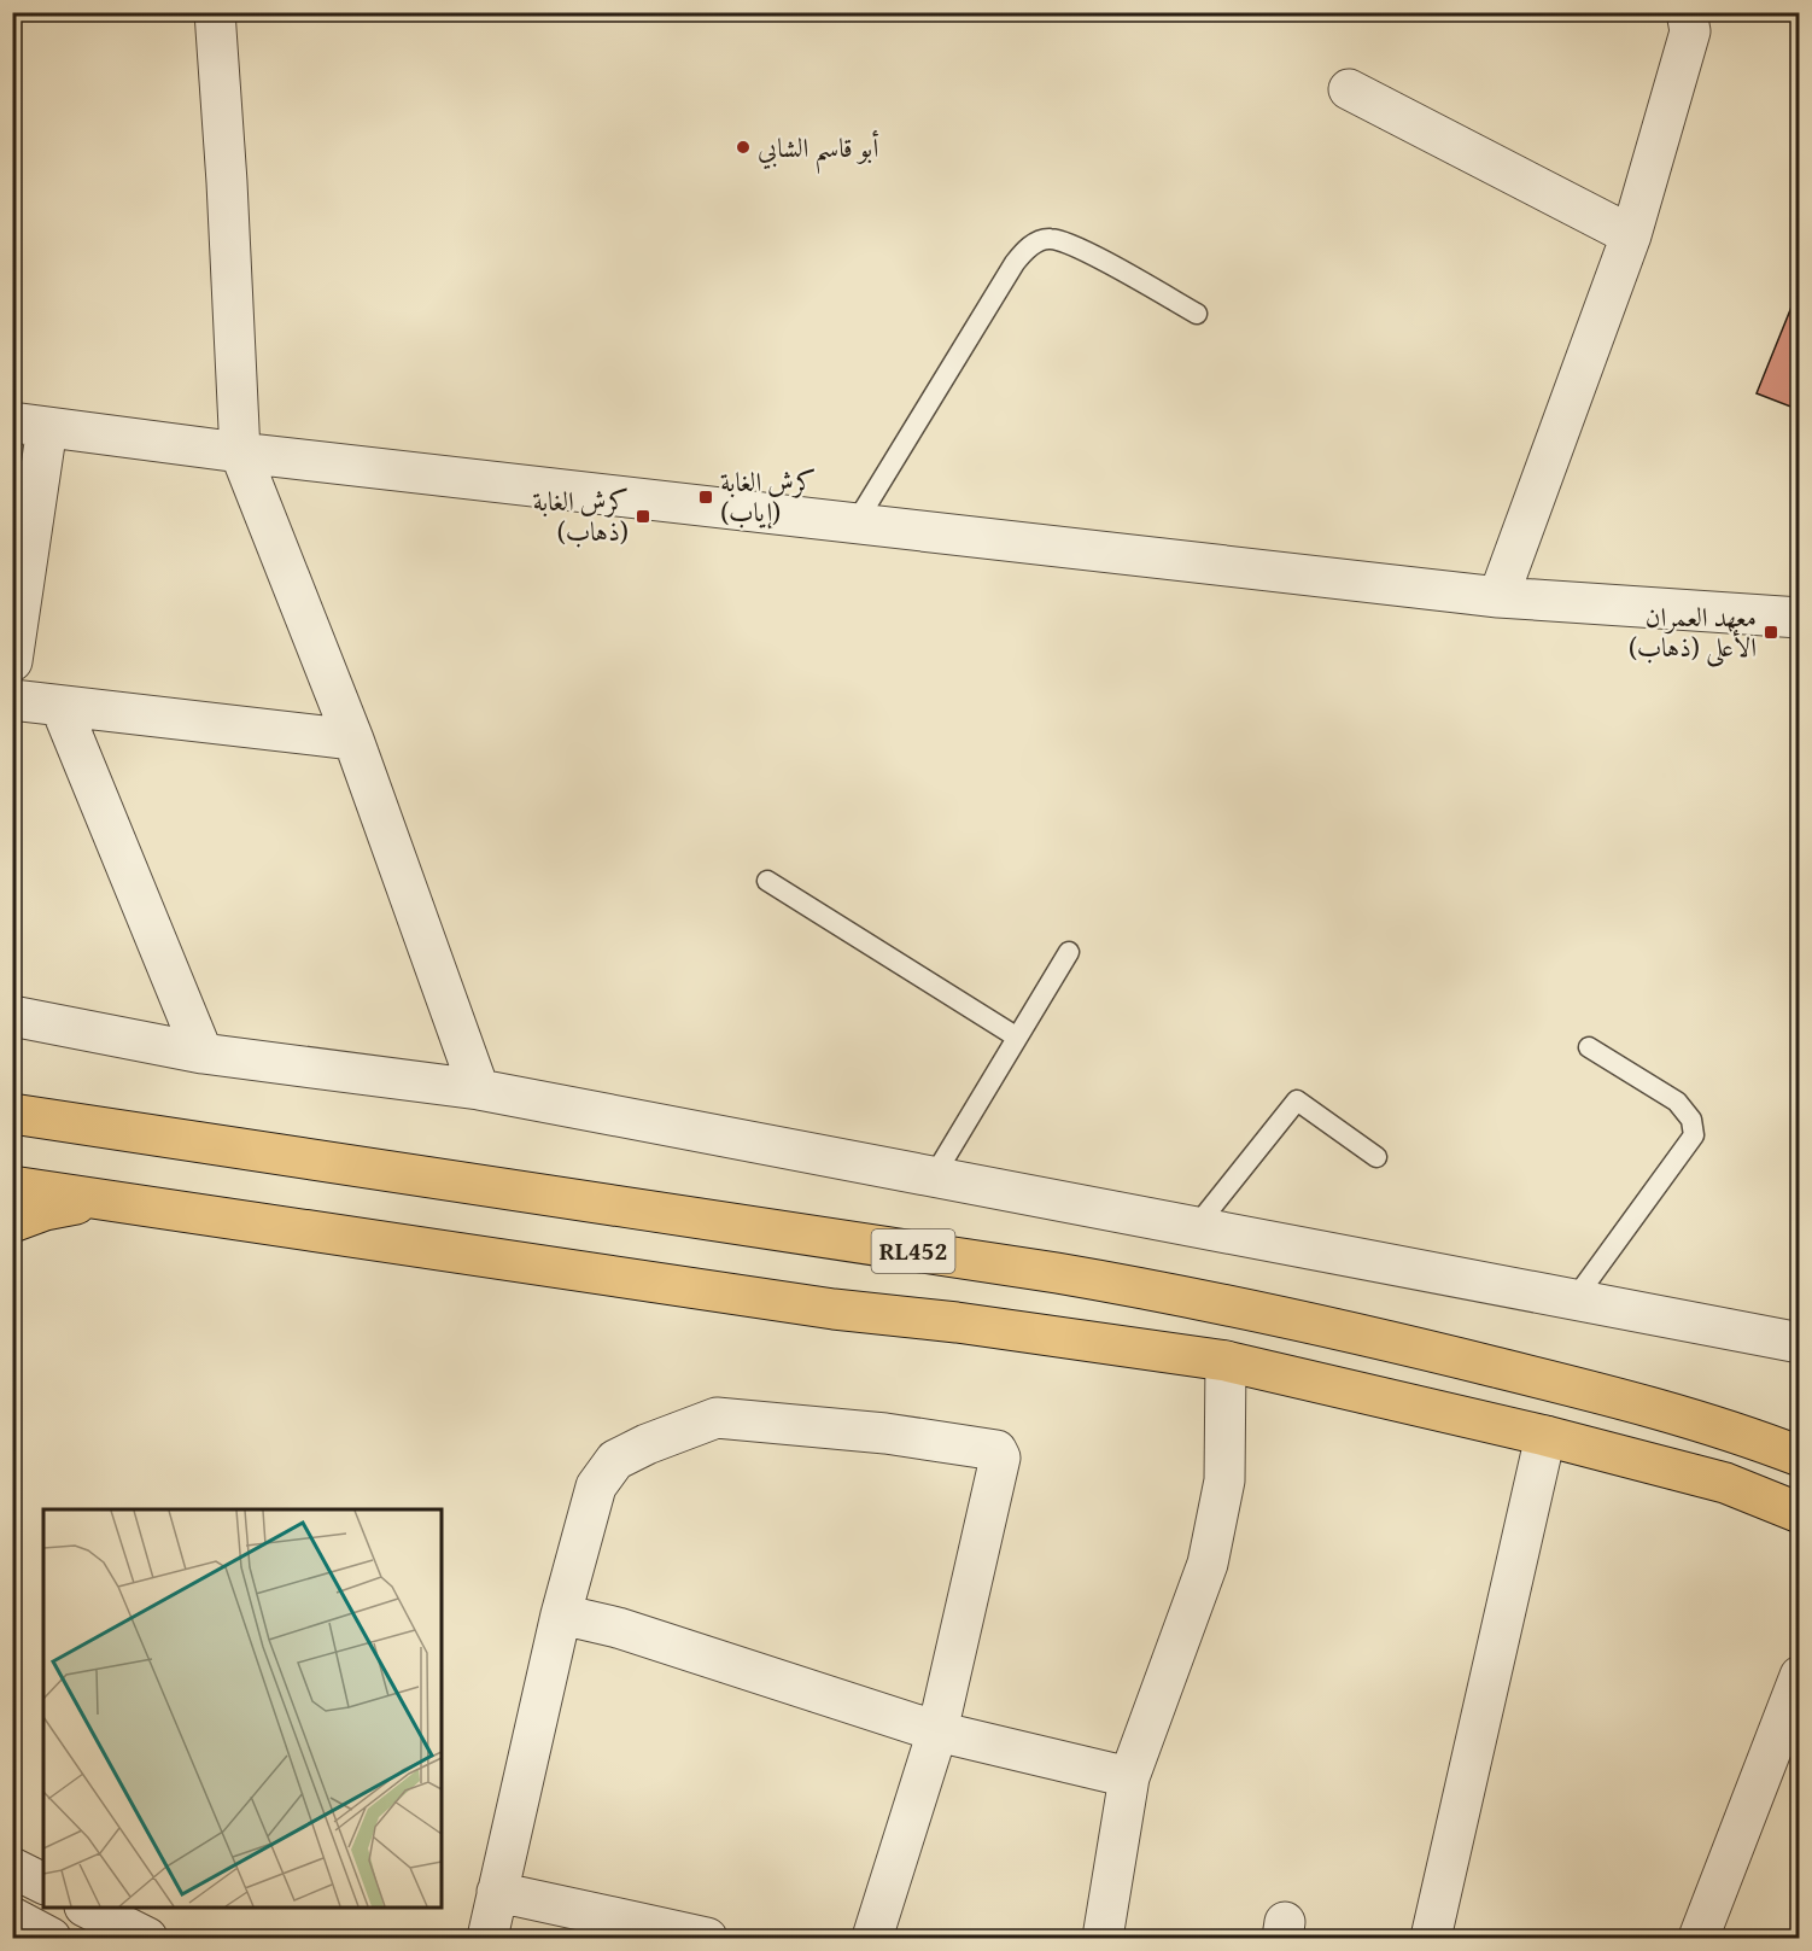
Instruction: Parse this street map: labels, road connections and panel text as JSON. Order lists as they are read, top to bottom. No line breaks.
{"streets":{"highway":["RL452"]},"places":{"other":["أبو قاسم الشابي"],"transit":["كرش الغابة (إياب)","كرش الغابة (ذهاب)","معهد العمران الأعلى (ذهاب)"]}}
